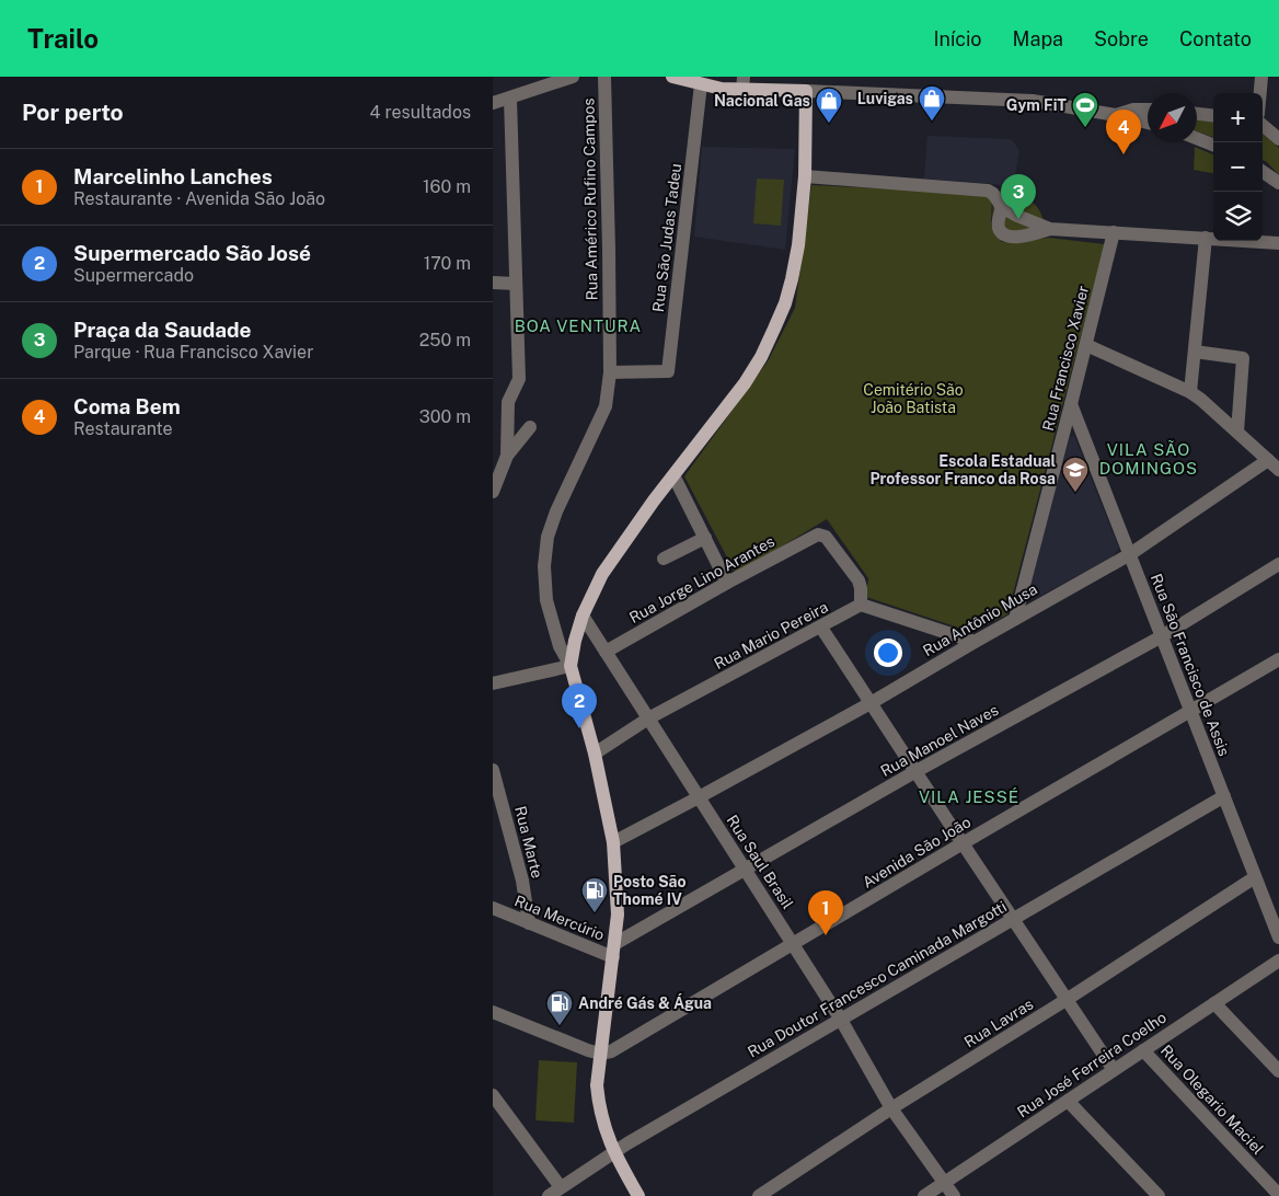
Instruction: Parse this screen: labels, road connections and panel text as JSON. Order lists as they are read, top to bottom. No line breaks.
{"streets":{"street":["Rua Américo Rufino Campos","Rua São Judas Tadeu","Rua Francisco Xavier","Rua Jorge Lino Arantes","Rua Antônio Musa","Rua Mario Pereira","Rua São Francisco de Assis","Rua Manoel Naves","Rua Marte","Avenida São João","Rua Saul Brasil","Rua Mercúrio","Rua Doutor Francesco Caminada Margotti","Rua Lavras","Rua José Ferreira Coelho","Rua Olegario Maciel"]},"crossings":[["Rua Américo Rufino Campos","Rua São Judas Tadeu"],["Rua Francisco Xavier","Rua Antônio Musa"],["Rua Francisco Xavier","Rua São Francisco de Assis"],["Rua Jorge Lino Arantes","Rua Mario Pereira"],["Rua Jorge Lino Arantes","Rua Saul Brasil"],["Rua Antônio Musa","Rua São Francisco de Assis"],["Rua Antônio Musa","Rua Saul Brasil"],["Rua Mario Pereira","Rua Saul Brasil"],["Rua São Francisco de Assis","Rua Manoel Naves"],["Rua São Francisco de Assis","Avenida São João"],["Rua São Francisco de Assis","Rua Doutor Francesco Caminada Margotti"],["Rua São Francisco de Assis","Rua Lavras"],["Rua Manoel Naves","Rua Saul Brasil"],["Rua Manoel Naves","Rua Mercúrio"],["Rua Marte","Rua Mercúrio"],["Avenida São João","Rua Saul Brasil"],["Rua Saul Brasil","Rua Doutor Francesco Caminada Margotti"],["Rua Saul Brasil","Rua Lavras"],["Rua Saul Brasil","Rua José Ferreira Coelho"],["Rua José Ferreira Coelho","Rua Olegario Maciel"]],"districts":["BOA VENTURA","VILA SÃO DOMINGOS","VILA JESSÉ"],"parks":["Cemitério São João Batista"],"places":{"shop":["Luvigas","Nacional Gas"],"sports":["Gym FiT"],"school or university":["Escola Estadual Professor Franco da Rosa"],"fuel station":["Posto São Thomé IV","André Gás & Água"]},"north":"bottom left","page":{"header":"Trailo","nav":["Início","Mapa","Sobre","Contato"],"heading":["Por perto","4 resultados"],"map_buttons":["+","−"],"pins":["4","3","2","1"],"list":[{"mark":"1","name":"Marcelinho Lanches","note":"Restaurante · Avenida São João","value":"160 m"},{"mark":"2","name":"Supermercado São José","note":"Supermercado","value":"170 m"},{"mark":"3","name":"Praça da Saudade","note":"Parque · Rua Francisco Xavier","value":"250 m"},{"mark":"4","name":"Coma Bem","note":"Restaurante","value":"300 m"}]}}
